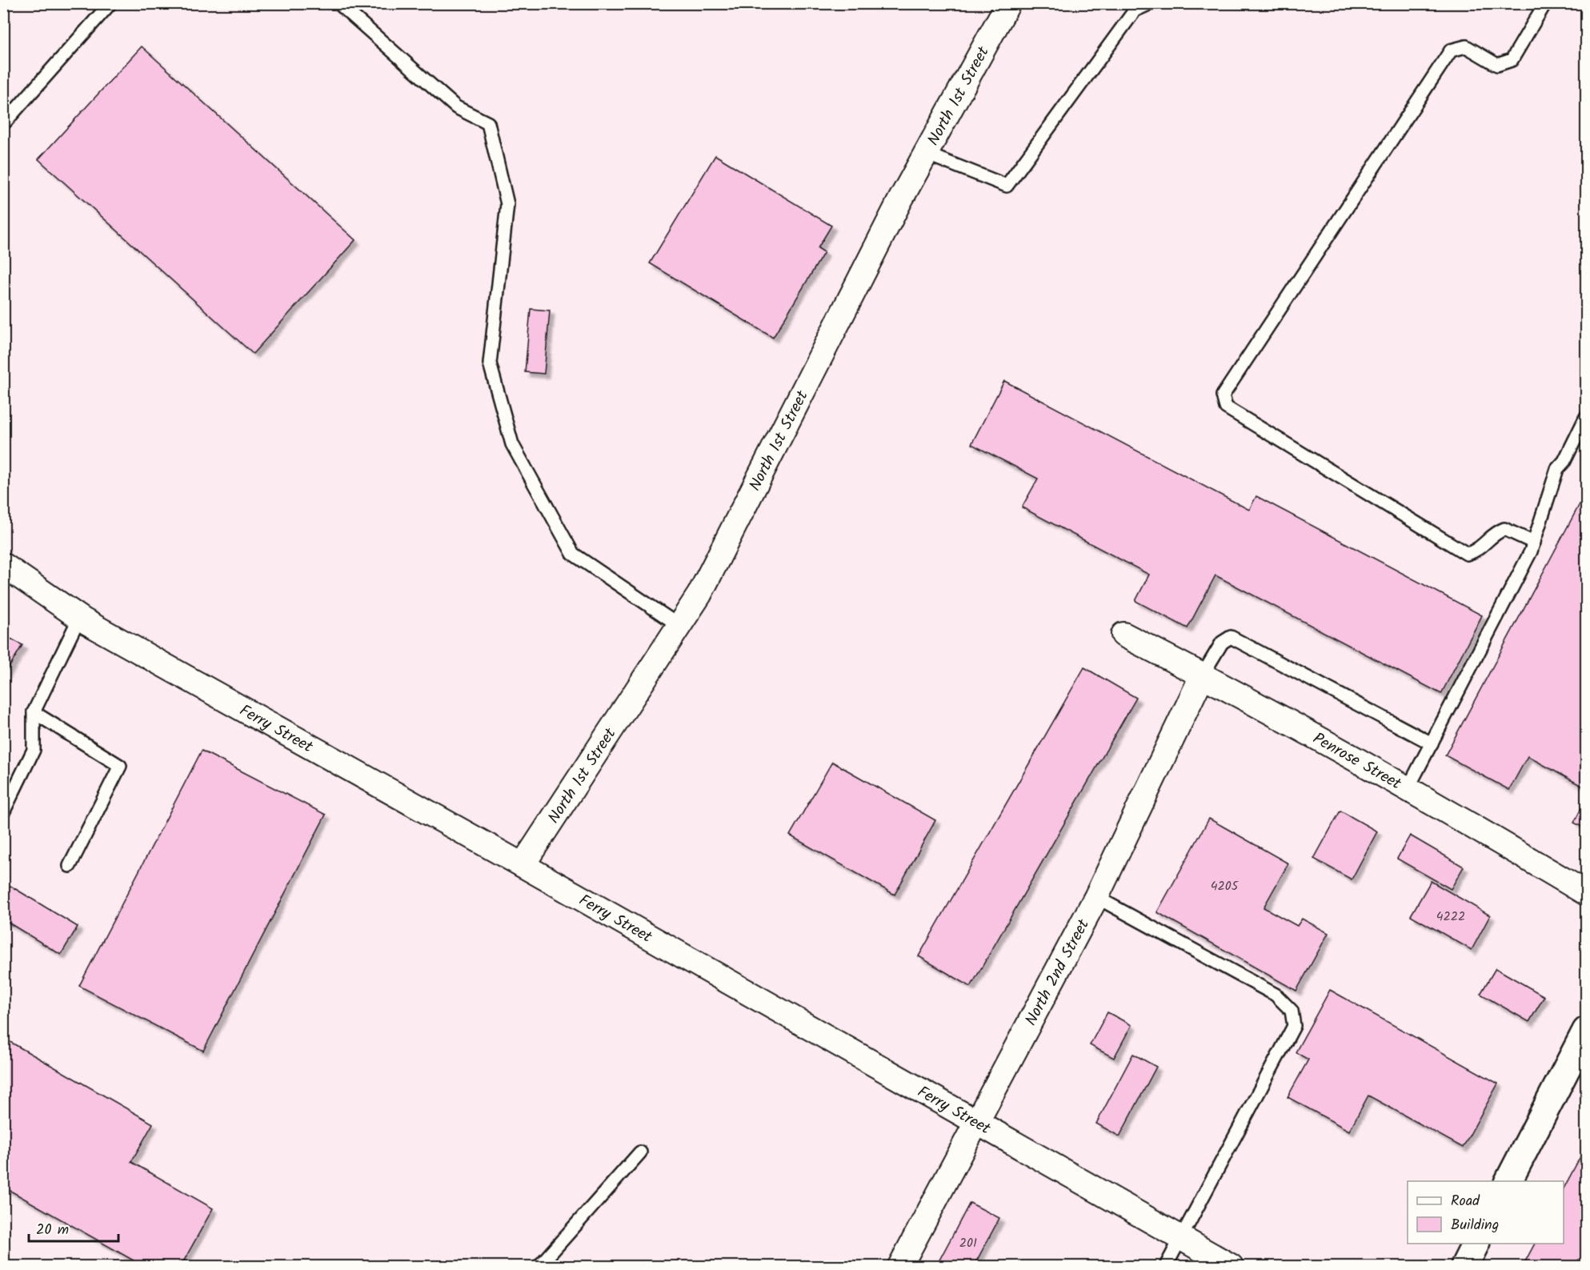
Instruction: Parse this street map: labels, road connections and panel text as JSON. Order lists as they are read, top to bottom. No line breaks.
{"streets":{"street":["North 1st Street","Ferry Street","Penrose Street","North 2nd Street"]},"crossings":[["North 1st Street","Ferry Street"],["Ferry Street","North 2nd Street"],["Penrose Street","North 2nd Street"]],"house_numbers":["4205","4222","201"],"legend":["Road","Building"],"scale_bar":"20 m"}
